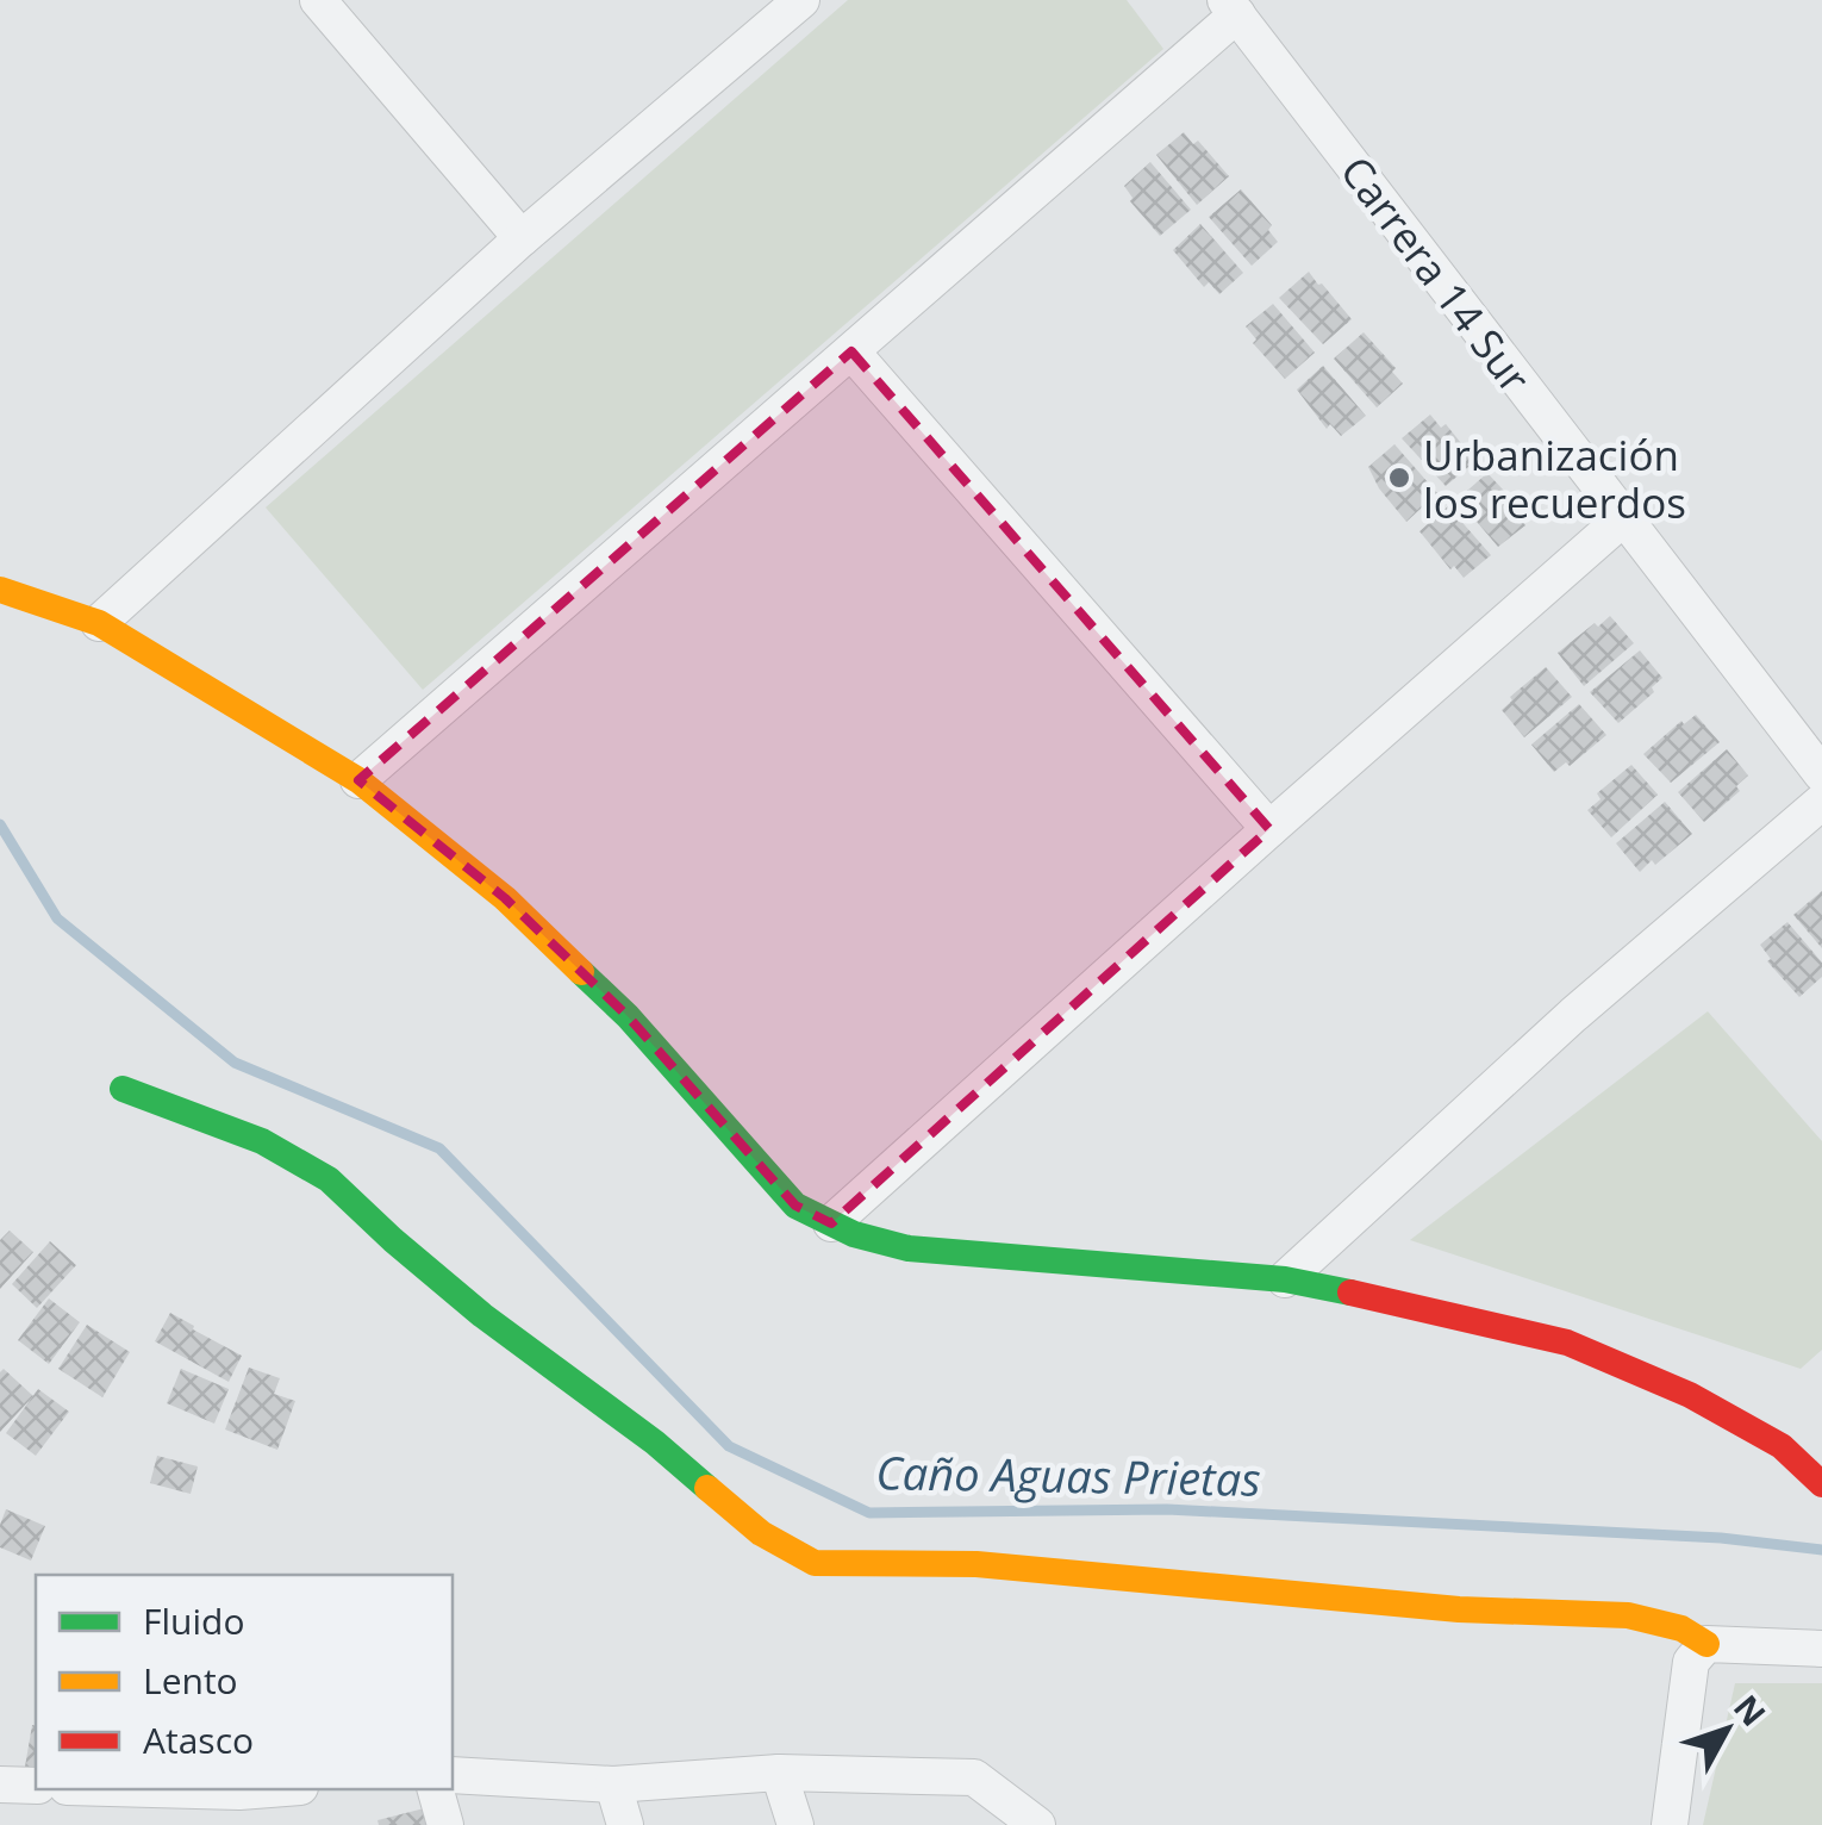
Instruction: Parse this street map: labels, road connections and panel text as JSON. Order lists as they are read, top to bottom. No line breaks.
{"streets":{"street":["Carrera 14 Sur"]},"water":["Caño Aguas Prietas"],"places":["Urbanización los recuerdos"],"legend":["Fluido","Lento","Atasco"],"north":"top right"}
